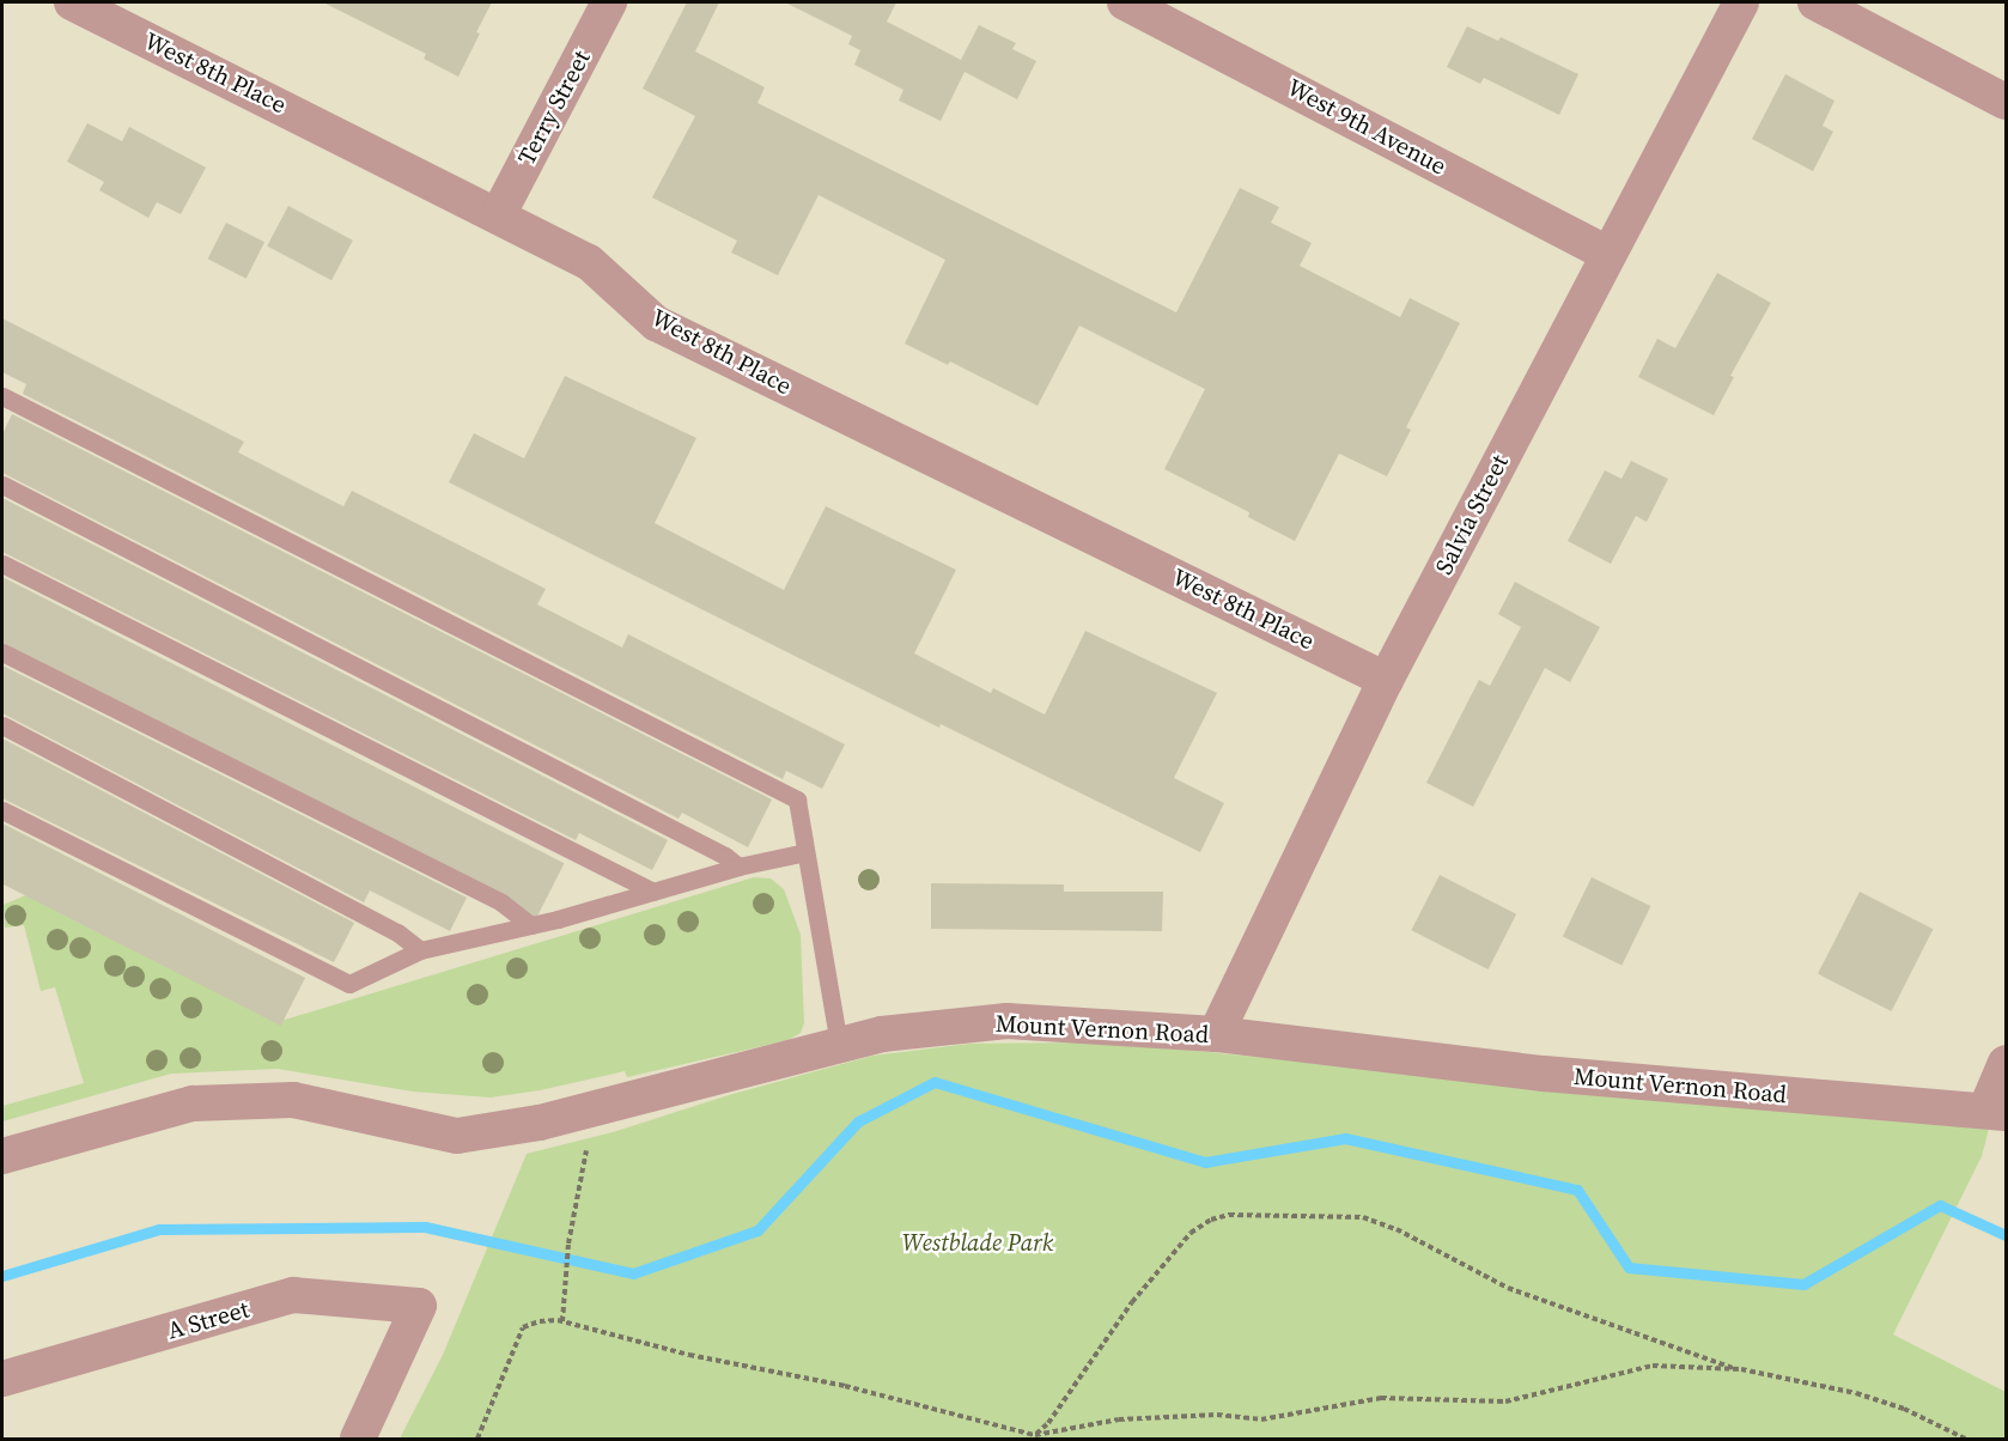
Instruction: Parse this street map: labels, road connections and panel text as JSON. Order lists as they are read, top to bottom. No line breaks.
{"streets":{"street":["West 8th Place","Terry Street","West 9th Avenue","Salvia Street","Mount Vernon Road","A Street"]},"crossings":[["West 8th Place","Terry Street"],["West 8th Place","Salvia Street"],["West 9th Avenue","Salvia Street"],["Salvia Street","Mount Vernon Road"]],"parks":["Westblade Park"]}
